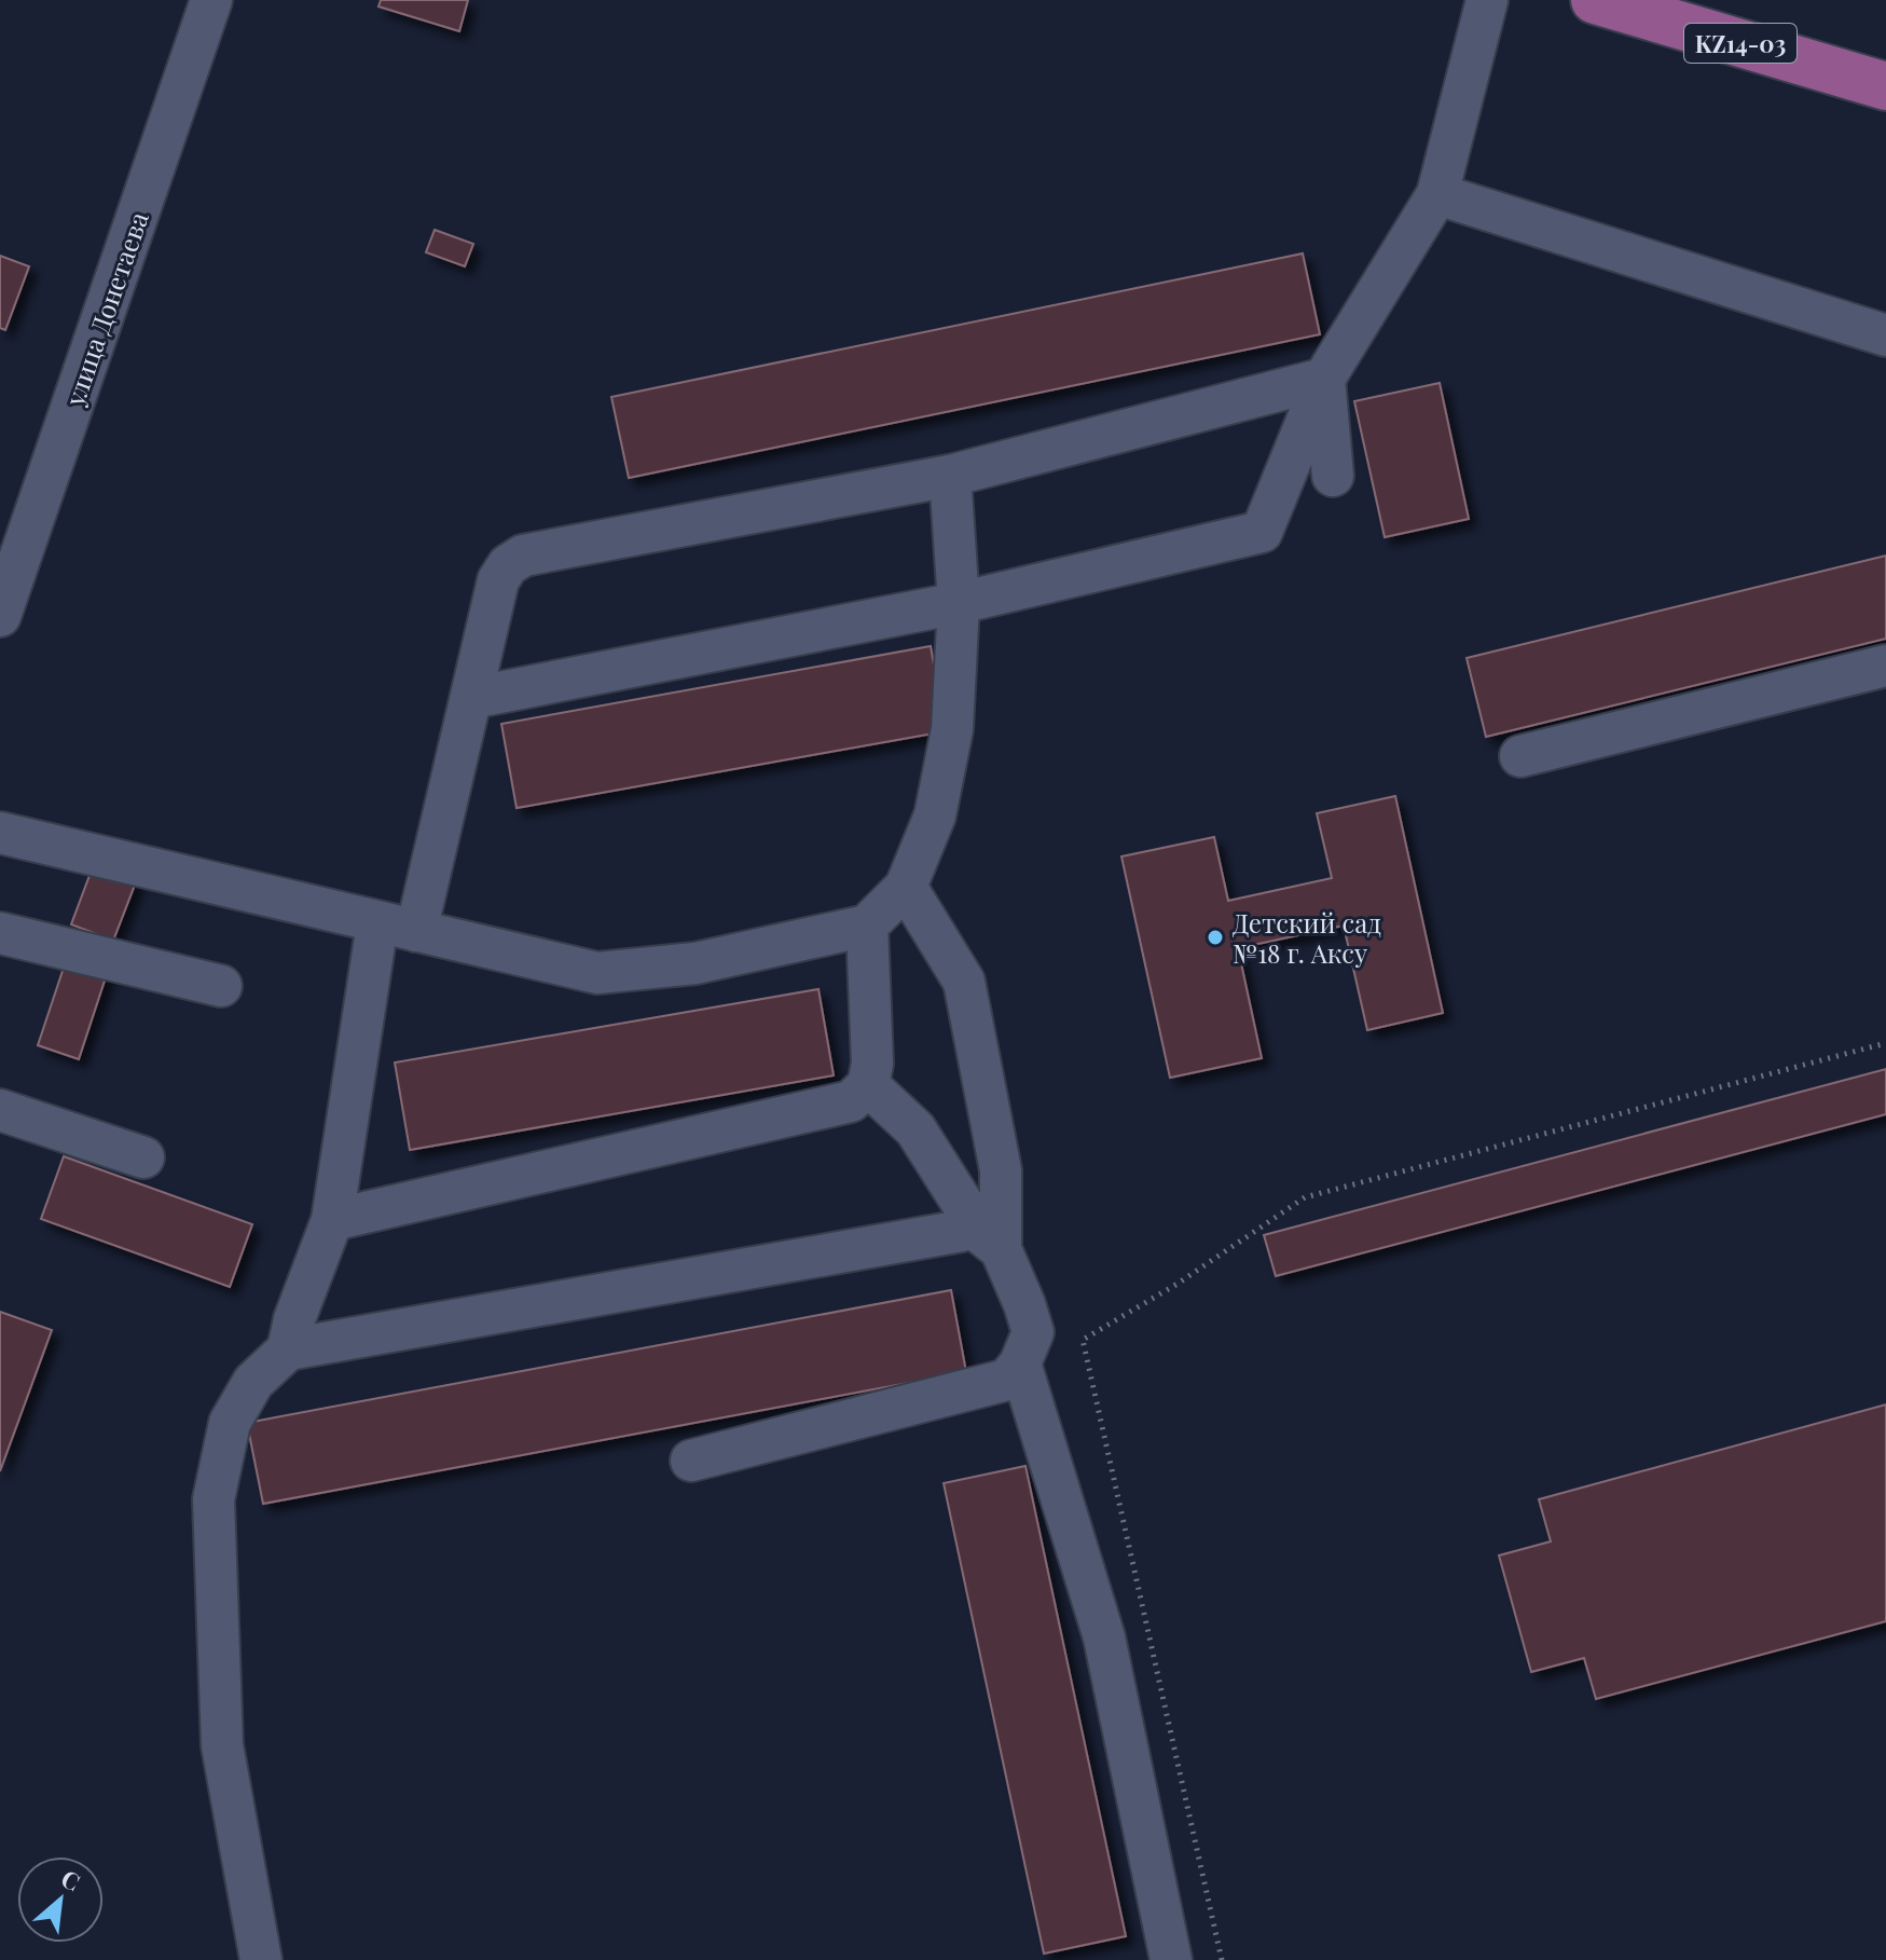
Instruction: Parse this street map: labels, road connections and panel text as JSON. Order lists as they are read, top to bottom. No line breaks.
{"streets":{"main road":["KZ14-03"],"street":["улица Донетаева"]},"places":["Детский сад №18 г. Аксу"],"north":"top right"}
